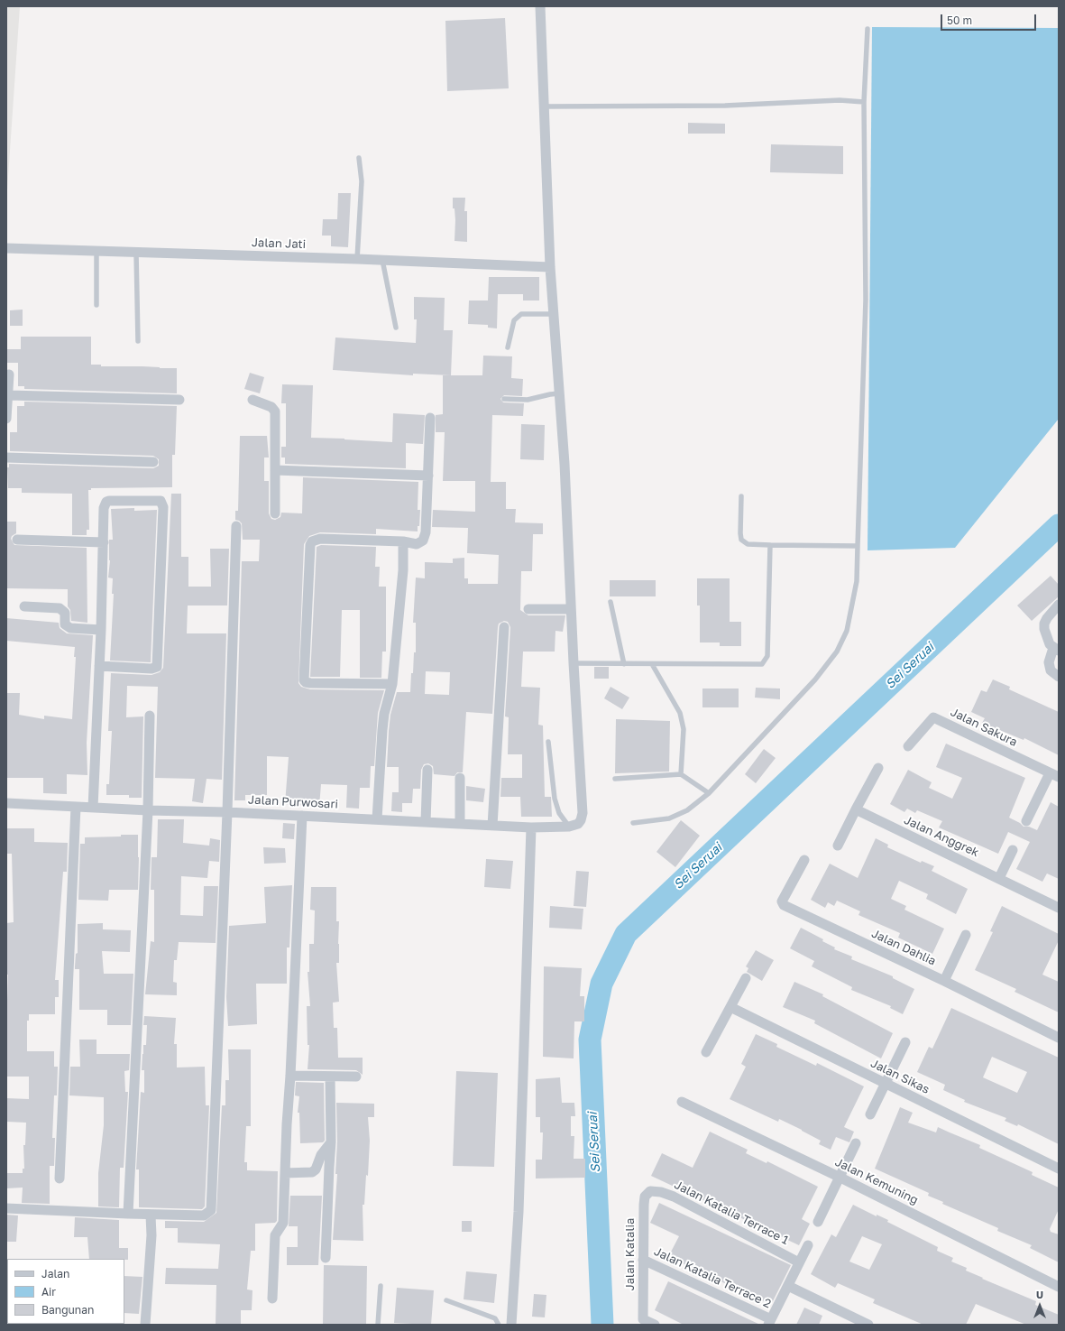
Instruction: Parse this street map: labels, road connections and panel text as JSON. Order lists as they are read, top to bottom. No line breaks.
{"streets":{"street":["Jalan Jati","Jalan Sakura","Jalan Purwosari","Jalan Anggrek","Jalan Dahlia","Jalan Sikas","Jalan Kemuning","Jalan Katalia Terrace 1","Jalan Katalia","Jalan Katalia Terrace 2"]},"crossings":[["Jalan Katalia Terrace 1","Jalan Katalia"],["Jalan Katalia","Jalan Katalia Terrace 2"]],"water":["Sei Seruai"],"legend":["Jalan","Air","Bangunan"],"scale_bar":"50 m","north":"top"}
